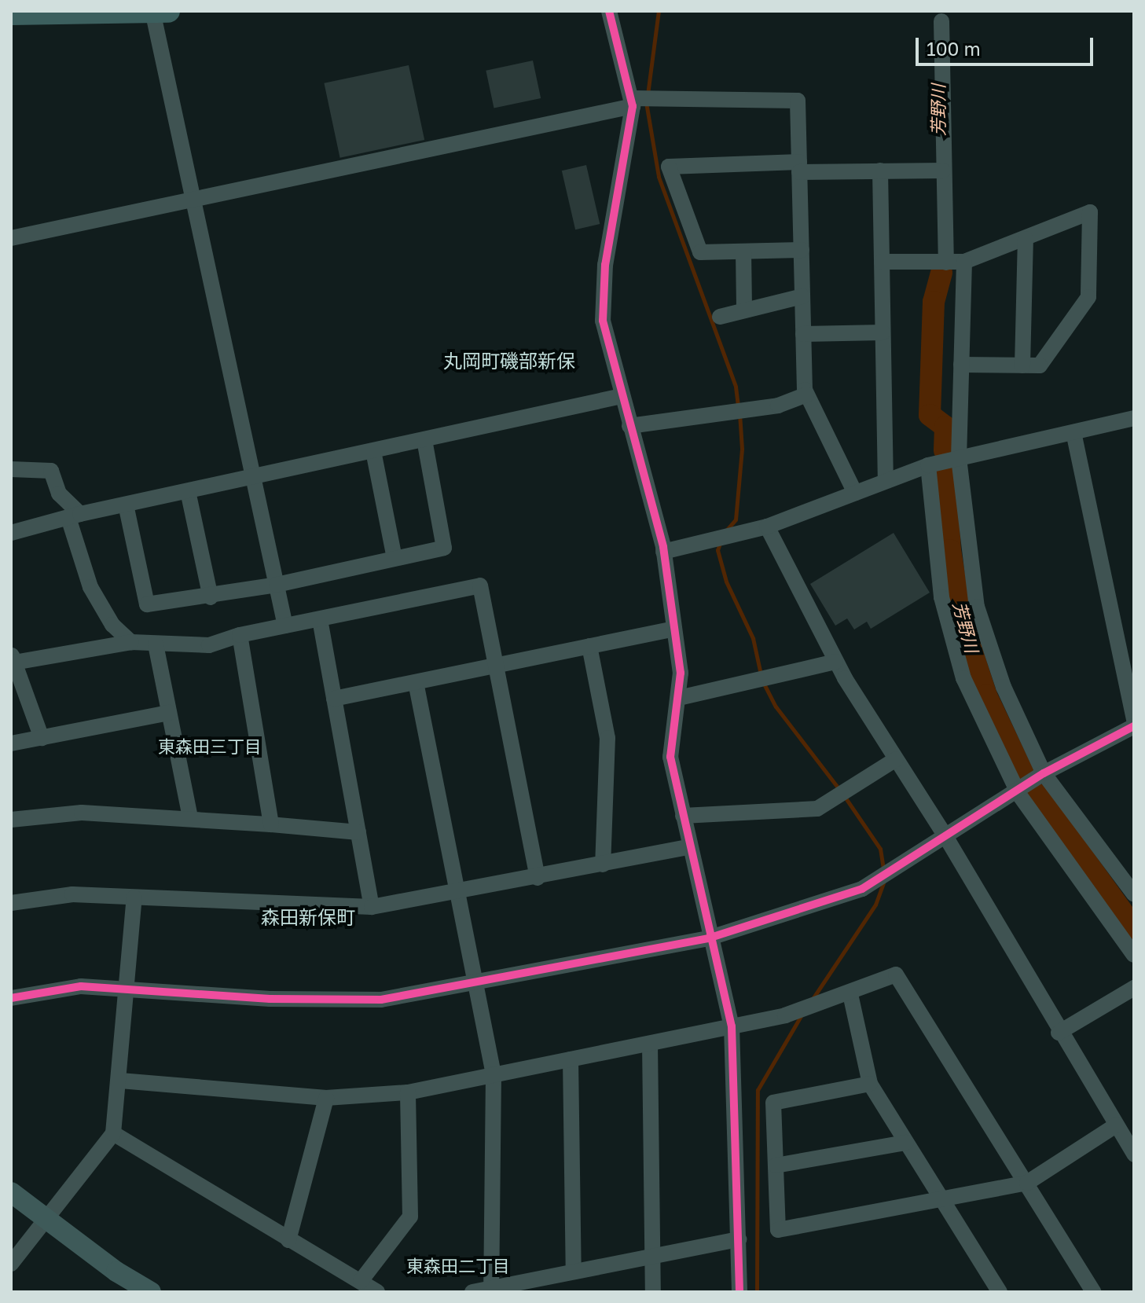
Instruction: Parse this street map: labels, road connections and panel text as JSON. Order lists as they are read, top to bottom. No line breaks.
{"districts":["丸岡町磯部新保","東森田三丁目","森田新保町","東森田二丁目"],"water":["芳野川"],"scale_bar":"100 m"}
